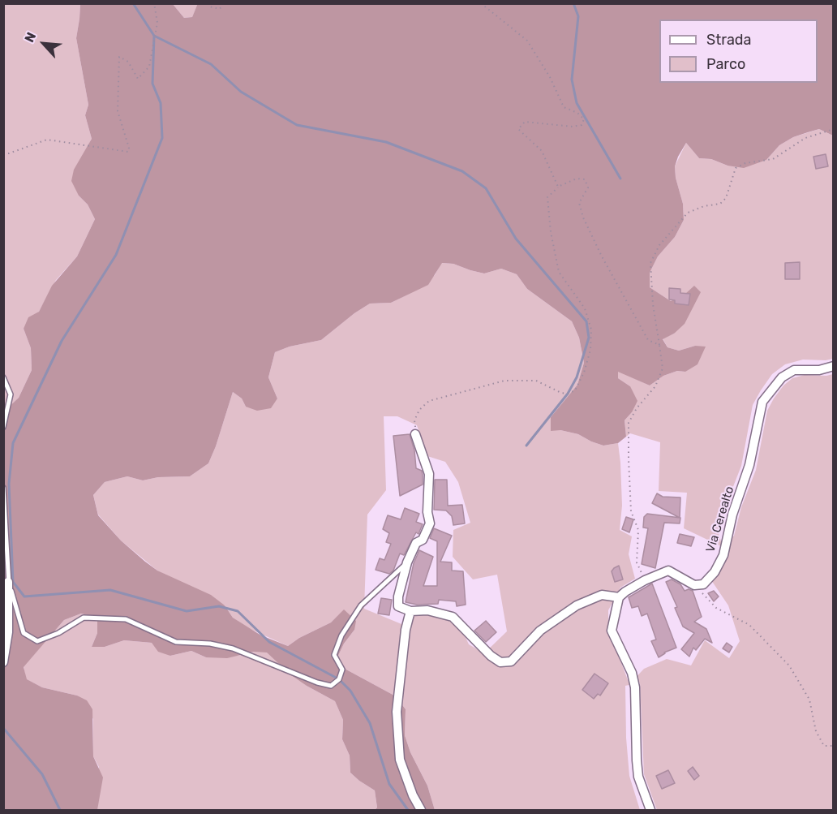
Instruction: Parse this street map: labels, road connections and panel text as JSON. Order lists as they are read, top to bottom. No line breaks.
{"streets":{"street":["Via Cerealto"]},"legend":["Strada","Parco"],"north":"top left"}
